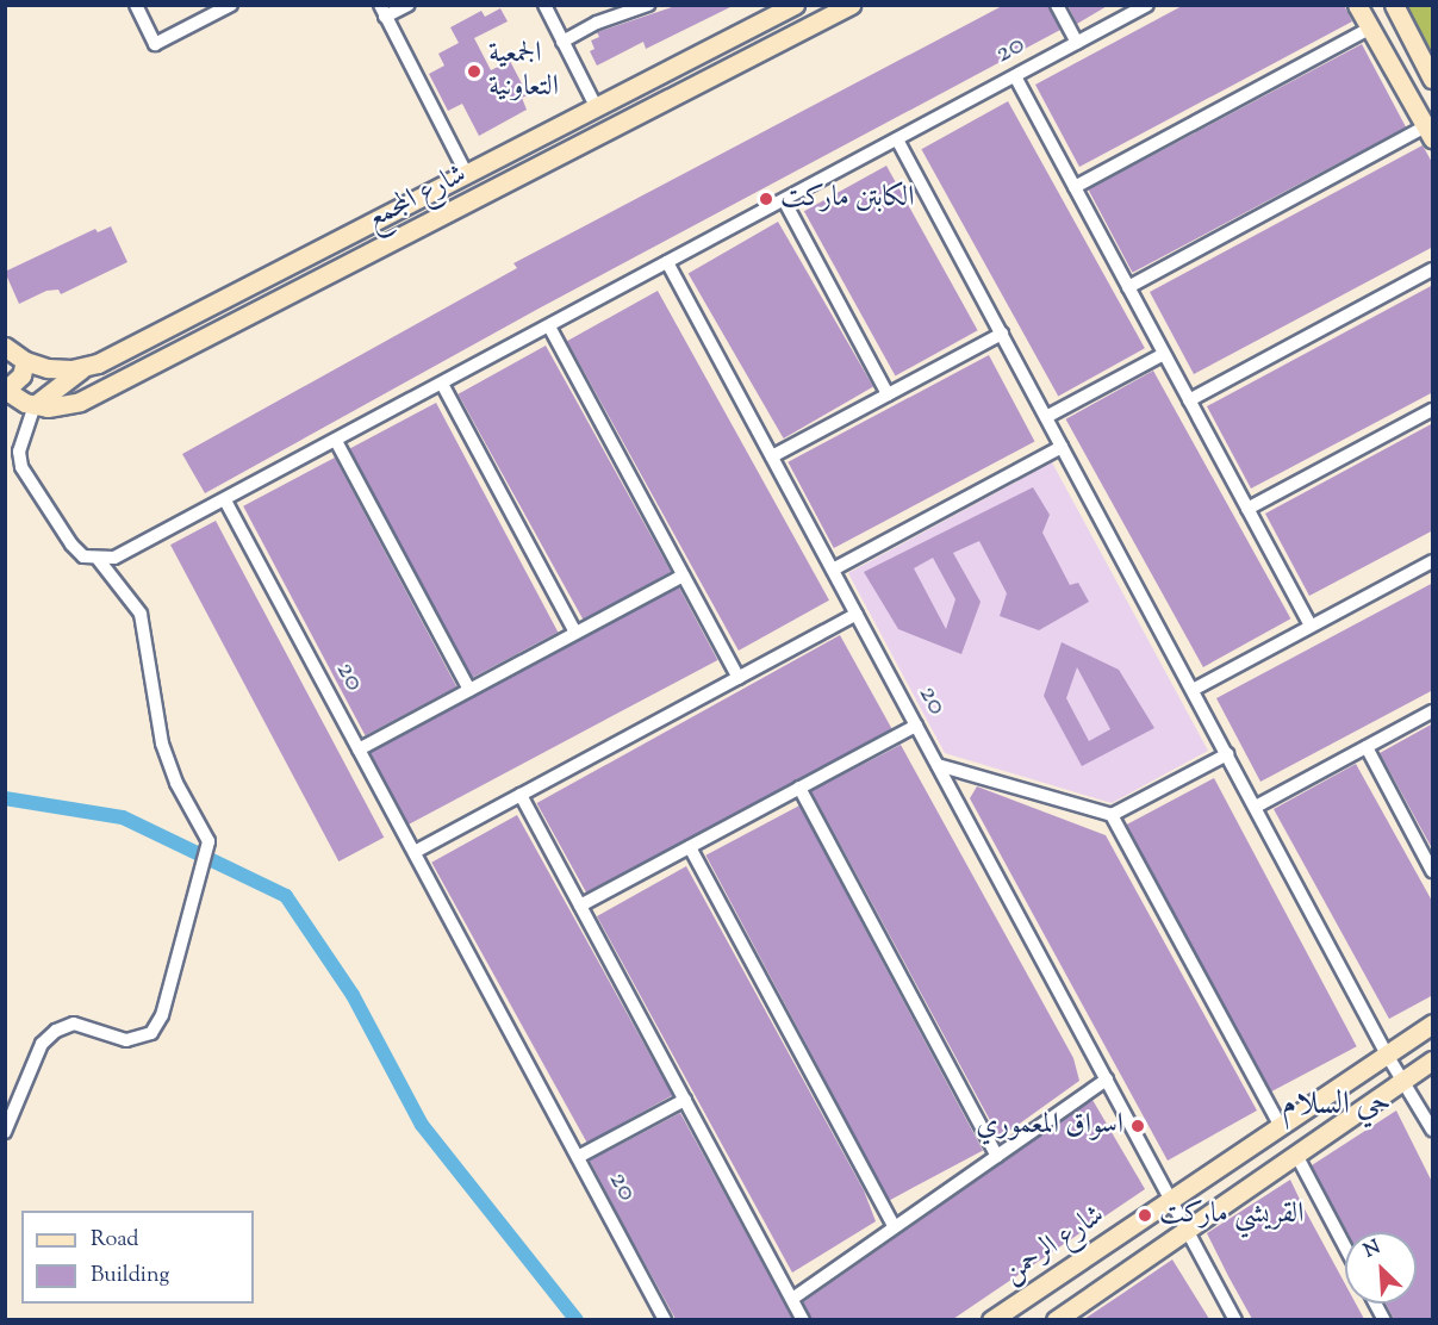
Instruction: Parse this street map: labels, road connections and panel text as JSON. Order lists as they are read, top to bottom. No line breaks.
{"streets":{"street":["20","شارع المجمع","شارع الرحمن"]},"crossings":[["20","شارع الرحمن"]],"districts":["حي السلام"],"places":["الجمعية التعاونية","الكابتن ماركت","اسواق المعموري","القريشي ماركت"],"legend":["Road","Building"],"north":"top left"}
